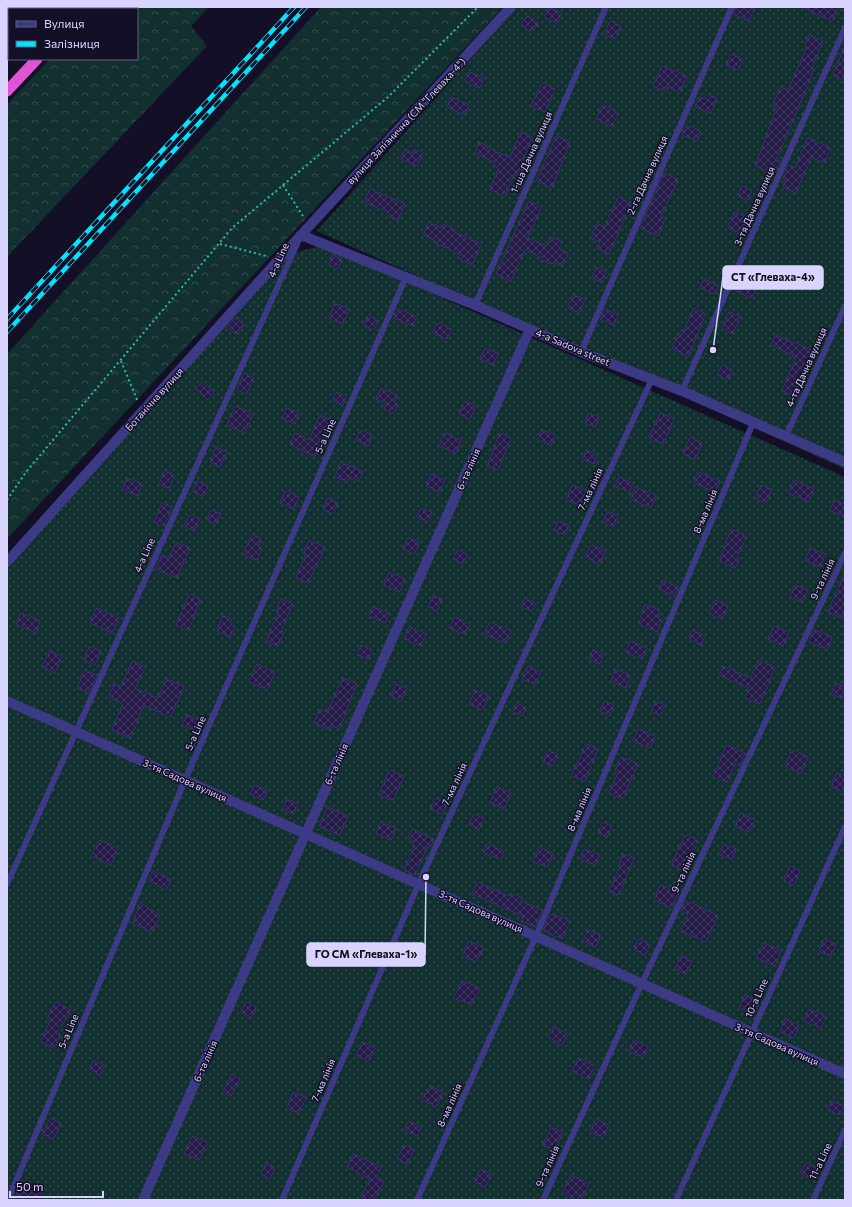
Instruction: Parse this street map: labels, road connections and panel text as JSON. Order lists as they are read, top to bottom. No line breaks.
{"streets":{"street":["вулиця Залізнична (СМ \"Глеваха-4\")","4-a Sadova street","Ботанічна вулиця","6-та лінія","3-тя Садова вулиця"],"lane":["1-ша Дачна вулиця","2-га Дачна вулиця","3-тя Дачна вулиця","4-a Line","4-та Дачна вулиця","5-a Line","7-ма лінія","8-ма лінія","9-та лінія","10-a Line","11-a Line"]},"crossings":[["вулиця Залізнична (СМ \"Глеваха-4\")","4-a Line"],["вулиця Залізнична (СМ \"Глеваха-4\")","4-a Sadova street"],["вулиця Залізнична (СМ \"Глеваха-4\")","Ботанічна вулиця"],["1-ша Дачна вулиця","4-a Sadova street"],["2-га Дачна вулиця","4-a Sadova street"],["3-тя Дачна вулиця","4-a Sadova street"],["4-a Line","4-a Sadova street"],["4-a Line","Ботанічна вулиця"],["4-a Line","3-тя Садова вулиця"],["4-a Sadova street","4-та Дачна вулиця"],["4-a Sadova street","Ботанічна вулиця"],["4-a Sadova street","5-a Line"],["4-a Sadova street","6-та лінія"],["4-a Sadova street","7-ма лінія"],["4-a Sadova street","8-ма лінія"],["5-a Line","3-тя Садова вулиця"],["6-та лінія","3-тя Садова вулиця"],["7-ма лінія","3-тя Садова вулиця"],["8-ма лінія","3-тя Садова вулиця"],["9-та лінія","3-тя Садова вулиця"],["3-тя Садова вулиця","10-a Line"]],"places":["СТ «Глеваха-4»","ГО СМ «Глеваха-1»"],"legend":["Вулиця","Залізниця"],"scale_bar":"50 m"}
